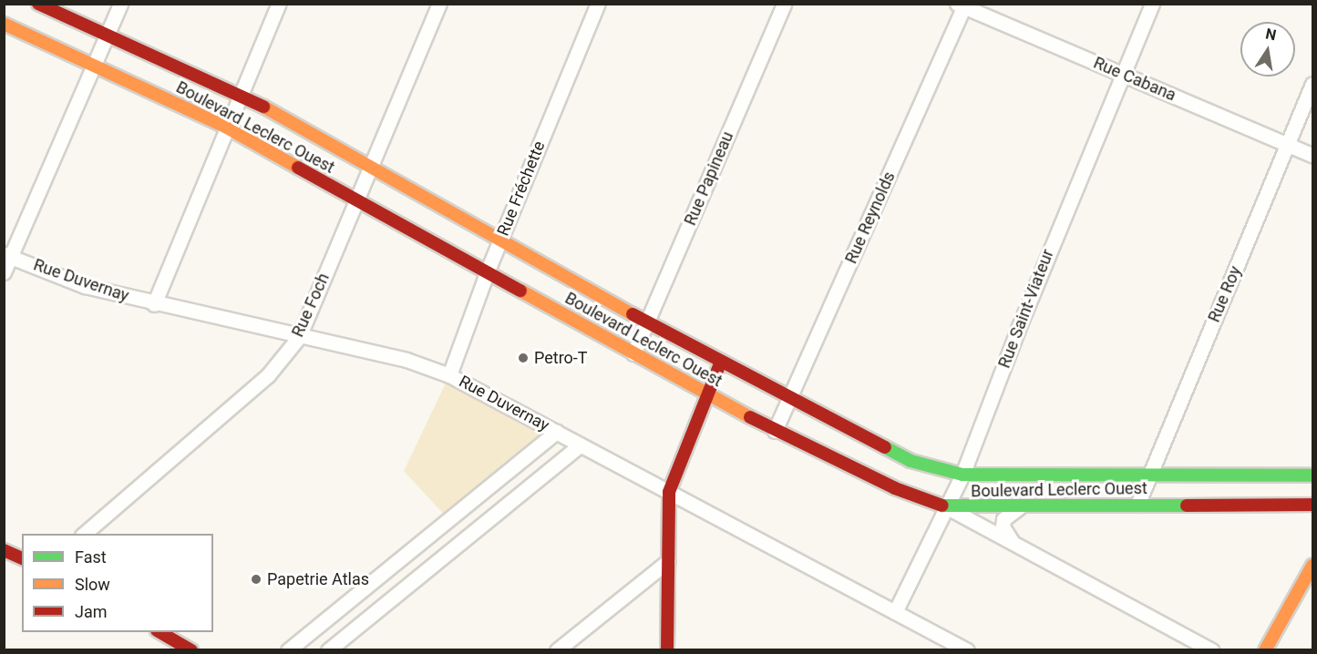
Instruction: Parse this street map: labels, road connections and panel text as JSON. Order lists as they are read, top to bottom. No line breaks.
{"streets":{"street":["Rue Cabana","Boulevard Leclerc Ouest","Rue Papineau","Rue Fréchette","Rue Reynolds","Rue Duvernay","Rue Roy","Rue Foch","Rue Saint-Viateur"]},"crossings":[["Rue Cabana","Rue Reynolds"],["Rue Cabana","Rue Roy"],["Rue Cabana","Rue Saint-Viateur"],["Boulevard Leclerc Ouest","Rue Papineau"],["Boulevard Leclerc Ouest","Rue Fréchette"],["Boulevard Leclerc Ouest","Rue Reynolds"],["Boulevard Leclerc Ouest","Rue Roy"],["Boulevard Leclerc Ouest","Rue Foch"],["Boulevard Leclerc Ouest","Rue Saint-Viateur"],["Rue Fréchette","Rue Duvernay"],["Rue Duvernay","Rue Foch"],["Rue Duvernay","Rue Saint-Viateur"]],"places":["Petro-T","Papetrie Atlas"],"legend":["Fast","Slow","Jam"],"north":"top"}
